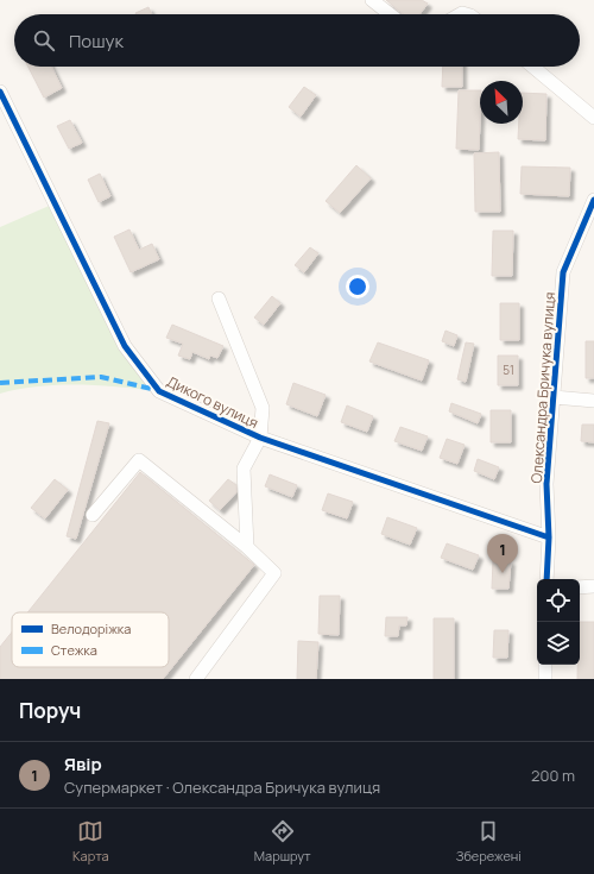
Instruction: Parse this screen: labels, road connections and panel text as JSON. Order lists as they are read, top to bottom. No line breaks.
{"streets":{"street":["Олександра Бричука вулиця","Дикого вулиця"]},"crossings":[["Олександра Бричука вулиця","Дикого вулиця"]],"house_numbers":["51"],"legend":["Велодоріжка","Стежка"],"north":"top left","page":{"search":"Пошук","pins":"1","heading":"Поруч","list":[{"mark":"1","name":"Явiр","note":"Супермаркет · Олександра Бричука вулиця","value":"200 m"}],"nav":["Карта","Маршрут","Збережені"]}}
